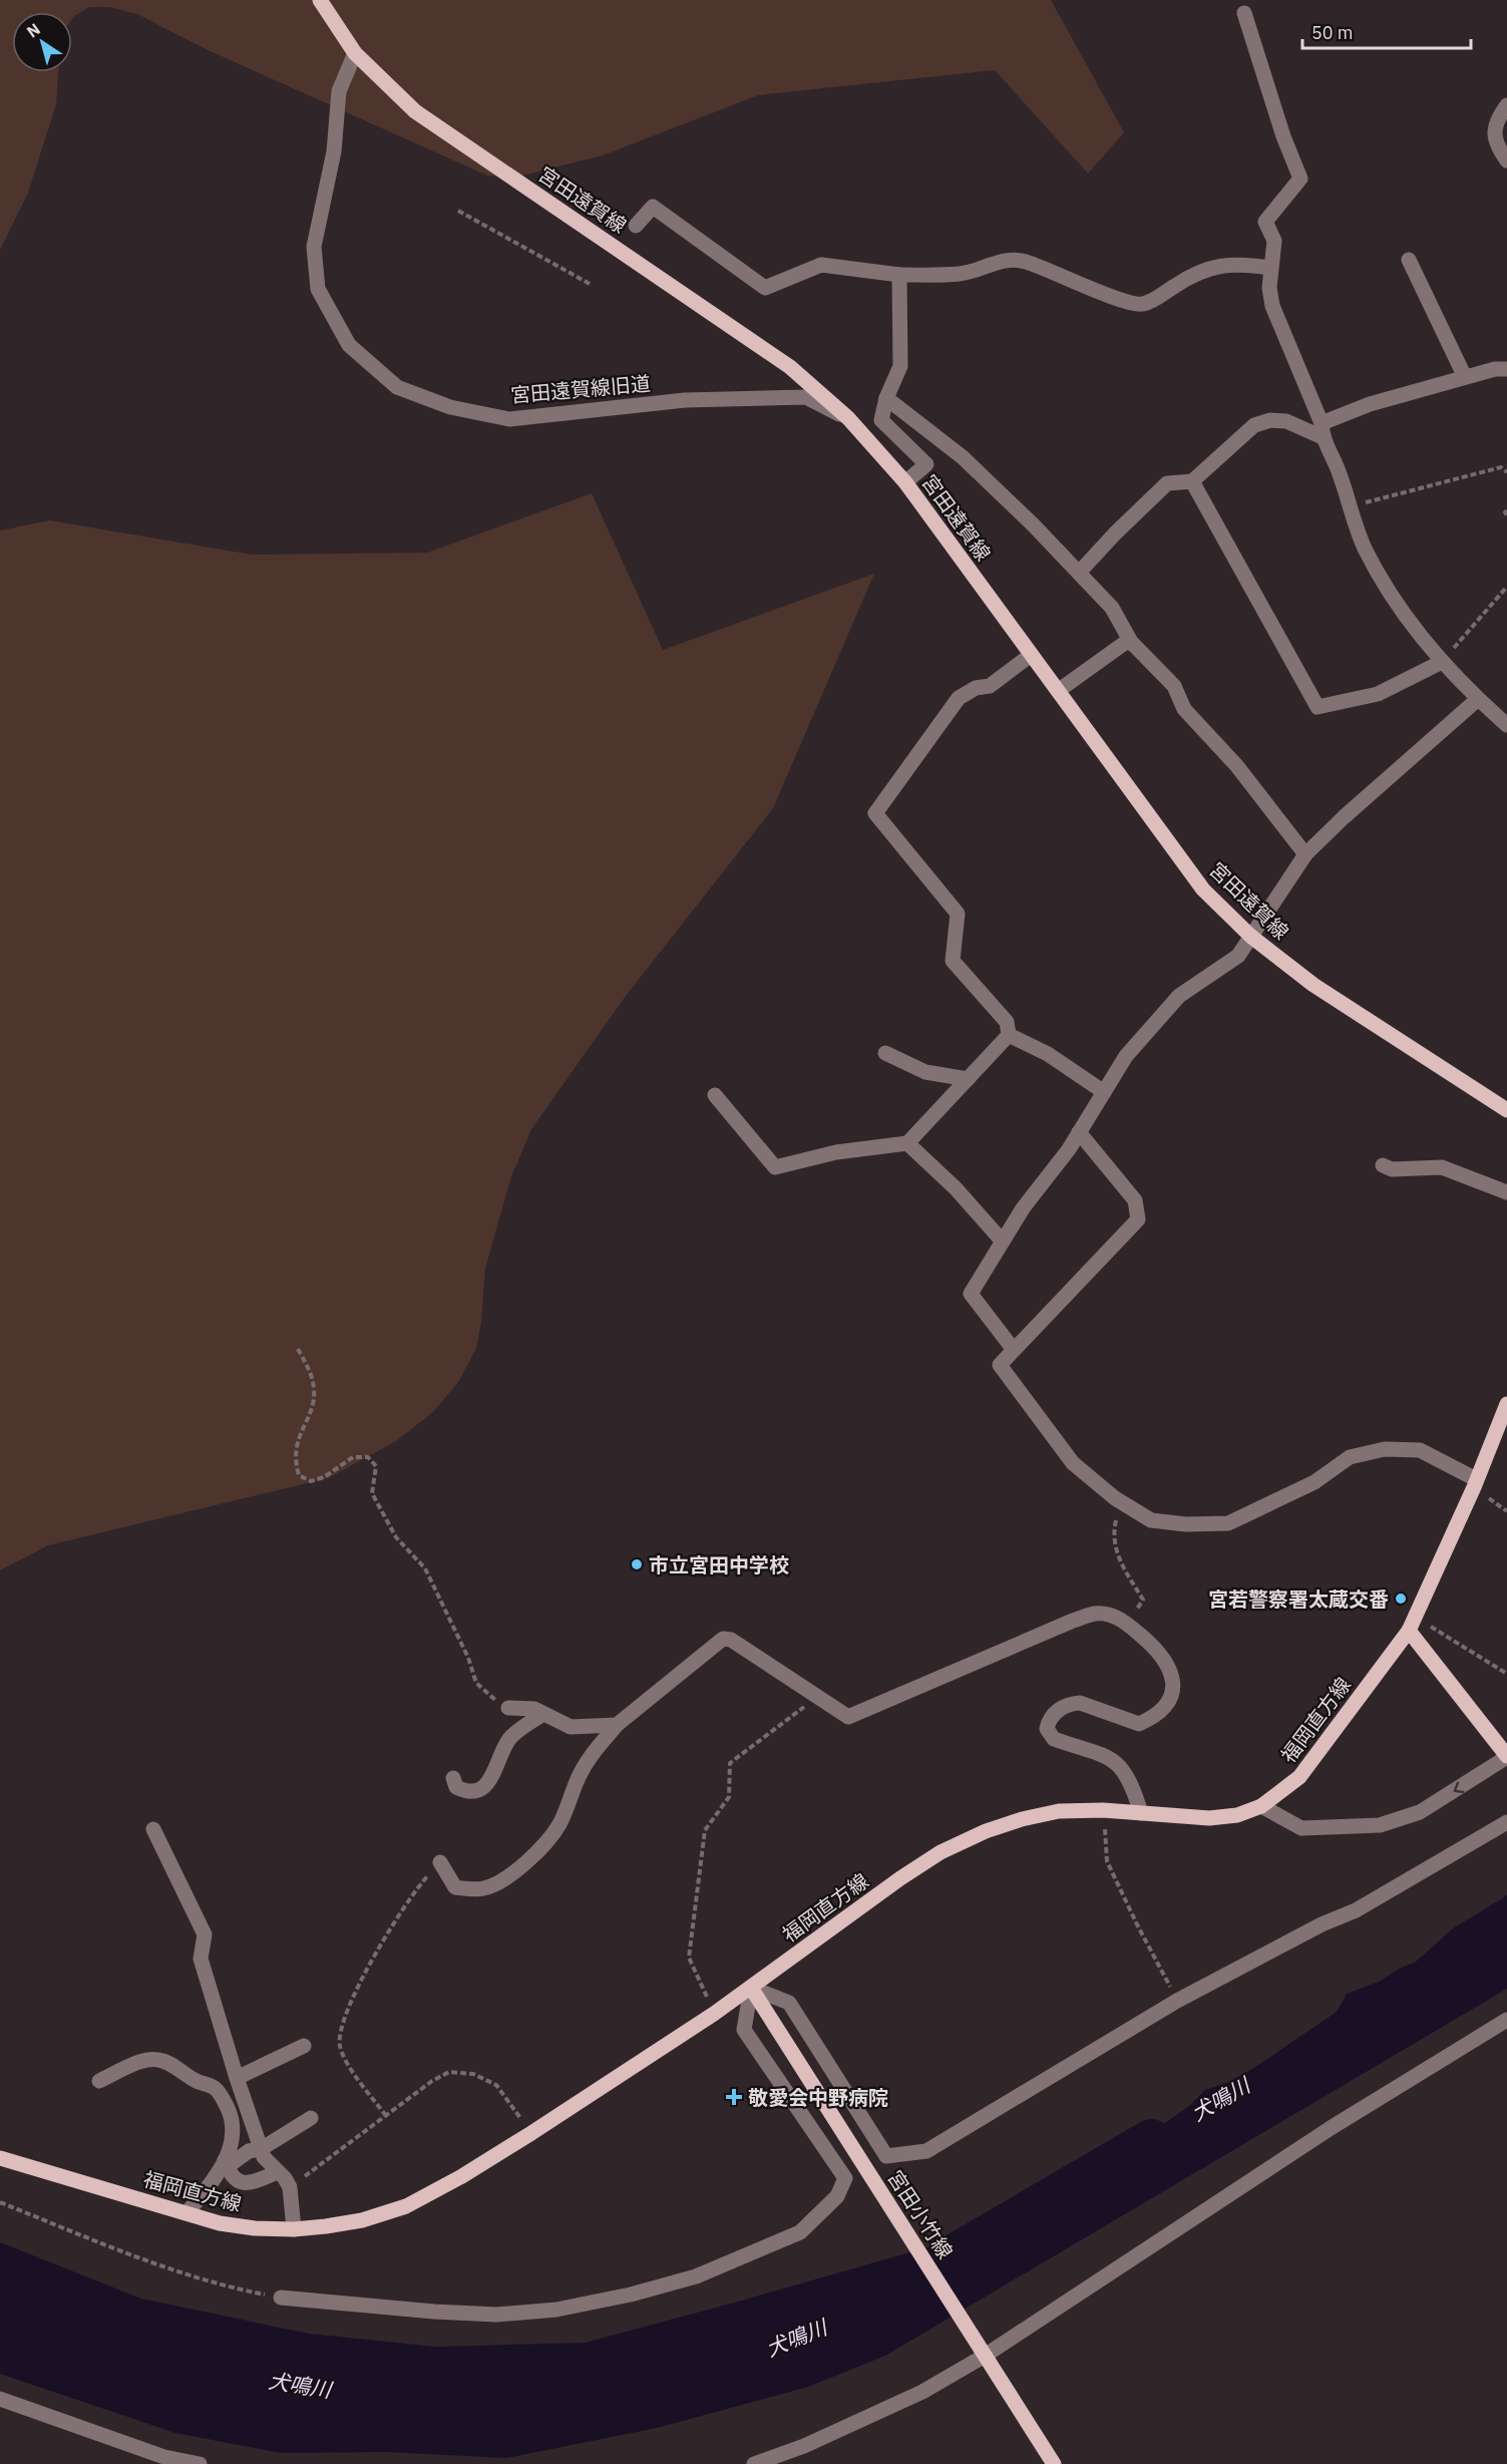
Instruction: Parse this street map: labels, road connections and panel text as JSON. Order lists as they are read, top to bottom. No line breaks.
{"streets":{"main road":["宮田遠賀線","福岡直方線","宮田小竹線"],"street":["宮田遠賀線旧道"]},"crossings":[["宮田遠賀線","宮田遠賀線旧道"],["福岡直方線","宮田小竹線"]],"water":["犬鳴川"],"places":{"other":["市立宮田中学校","宮若警察署太蔵交番"],"health":["敬愛会中野病院"]},"scale_bar":"50 m","north":"top left"}
